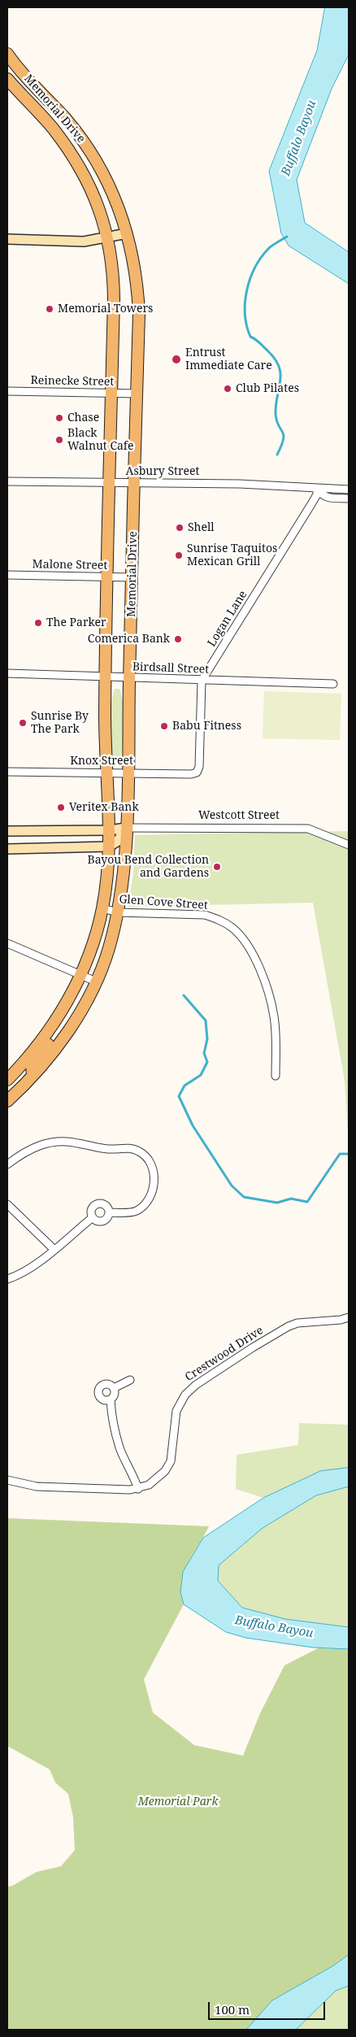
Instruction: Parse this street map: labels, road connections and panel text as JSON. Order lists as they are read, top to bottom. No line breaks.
{"streets":{"main road":["Memorial Drive","Westcott Street"],"street":["Reinecke Street","Asbury Street","Malone Street","Logan Lane","Birdsall Street","Knox Street","Glen Cove Street","Crestwood Drive"]},"crossings":[["Memorial Drive","Reinecke Street"],["Memorial Drive","Asbury Street"],["Memorial Drive","Malone Street"],["Memorial Drive","Birdsall Street"],["Memorial Drive","Knox Street"],["Memorial Drive","Westcott Street"],["Memorial Drive","Glen Cove Street"],["Asbury Street","Logan Lane"],["Logan Lane","Birdsall Street"],["Logan Lane","Knox Street"],["Birdsall Street","Knox Street"]],"water":["Buffalo Bayou"],"parks":["Memorial Park"],"places":["Memorial Towers","Entrust Immediate Care","Club Pilates","Chase","Black Walnut Cafe","Shell","Sunrise Taquitos Mexican Grill","The Parker","Comerica Bank","Sunrise By The Park","Babu Fitness","Veritex Bank","Bayou Bend Collection and Gardens"],"scale_bar":"100 m"}
